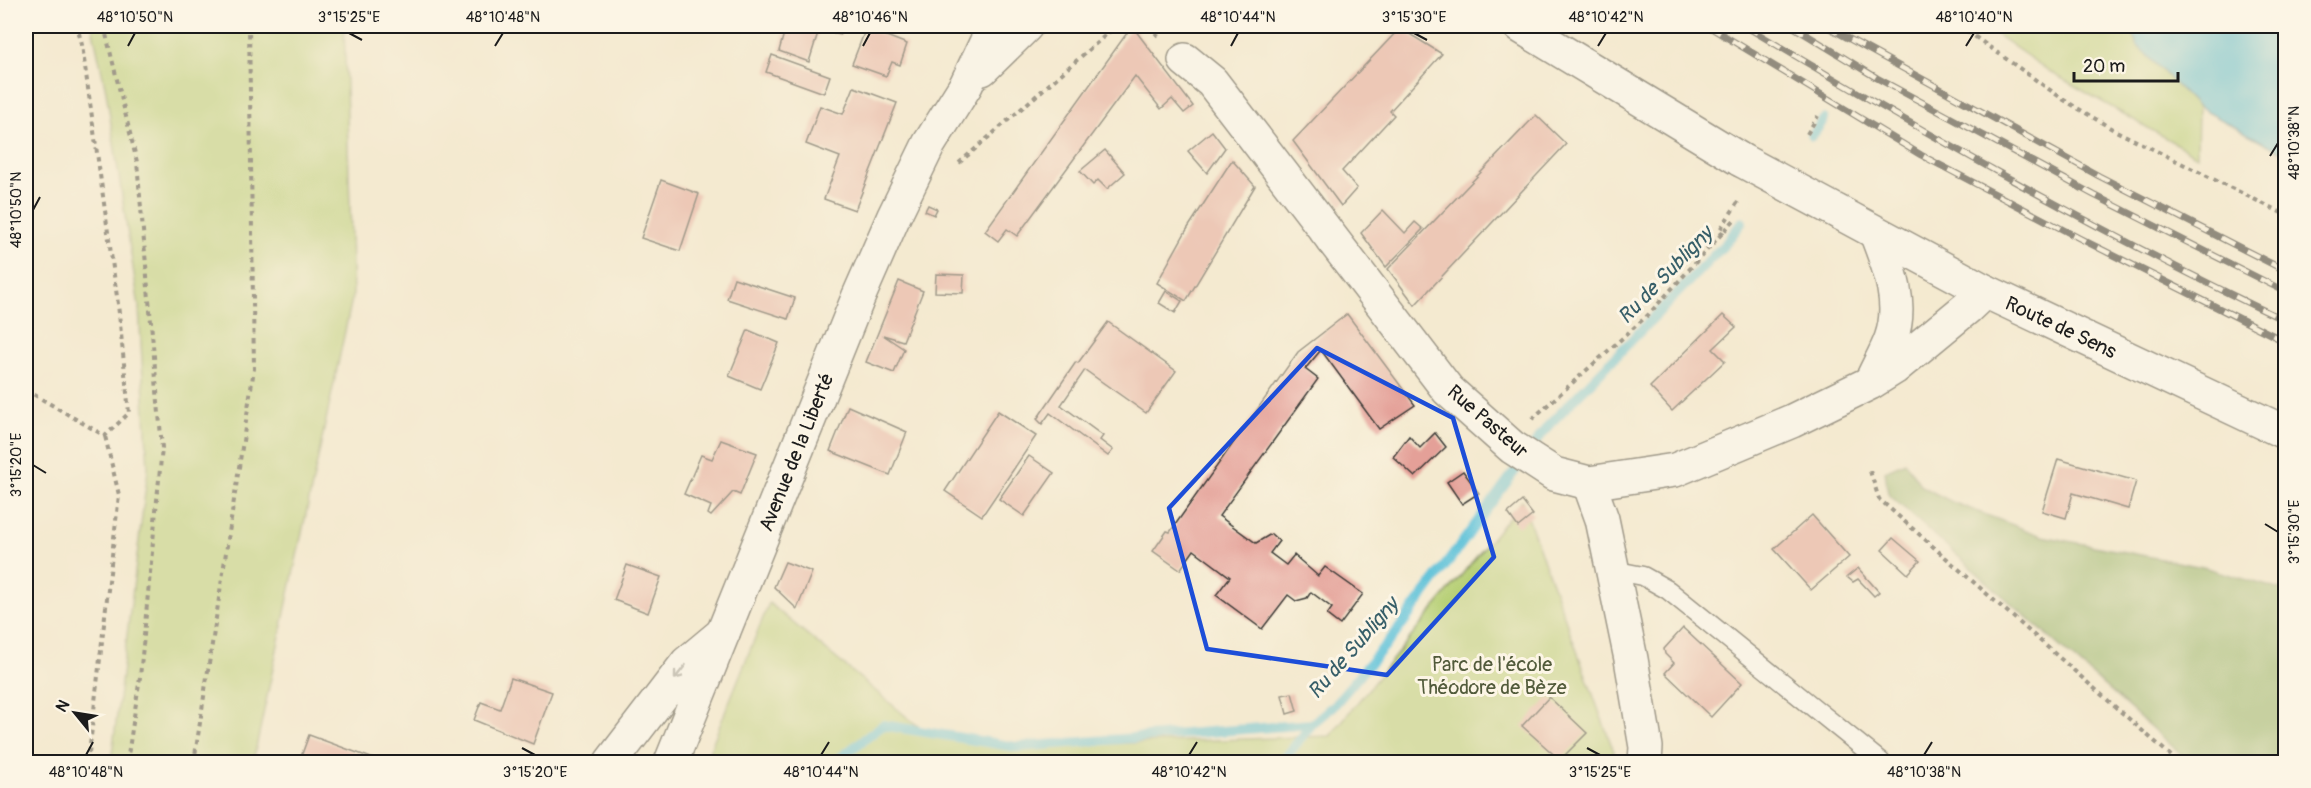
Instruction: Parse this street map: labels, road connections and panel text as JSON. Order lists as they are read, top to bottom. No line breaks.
{"streets":{"main road":["Route de Sens","Rue Pasteur","Avenue de la Liberté"]},"water":["Ru de Subligny"],"parks":["Parc de l'école Théodore de Bèze"],"scale_bar":"20 m","north":"top left","coordinates":["48°10'50\"N","3°15'25\"E","48°10'48\"N","48°10'46\"N","48°10'44\"N","3°15'30\"E","48°10'42\"N","48°10'40\"N","48°10'38\"N","3°15'20\"E"]}
